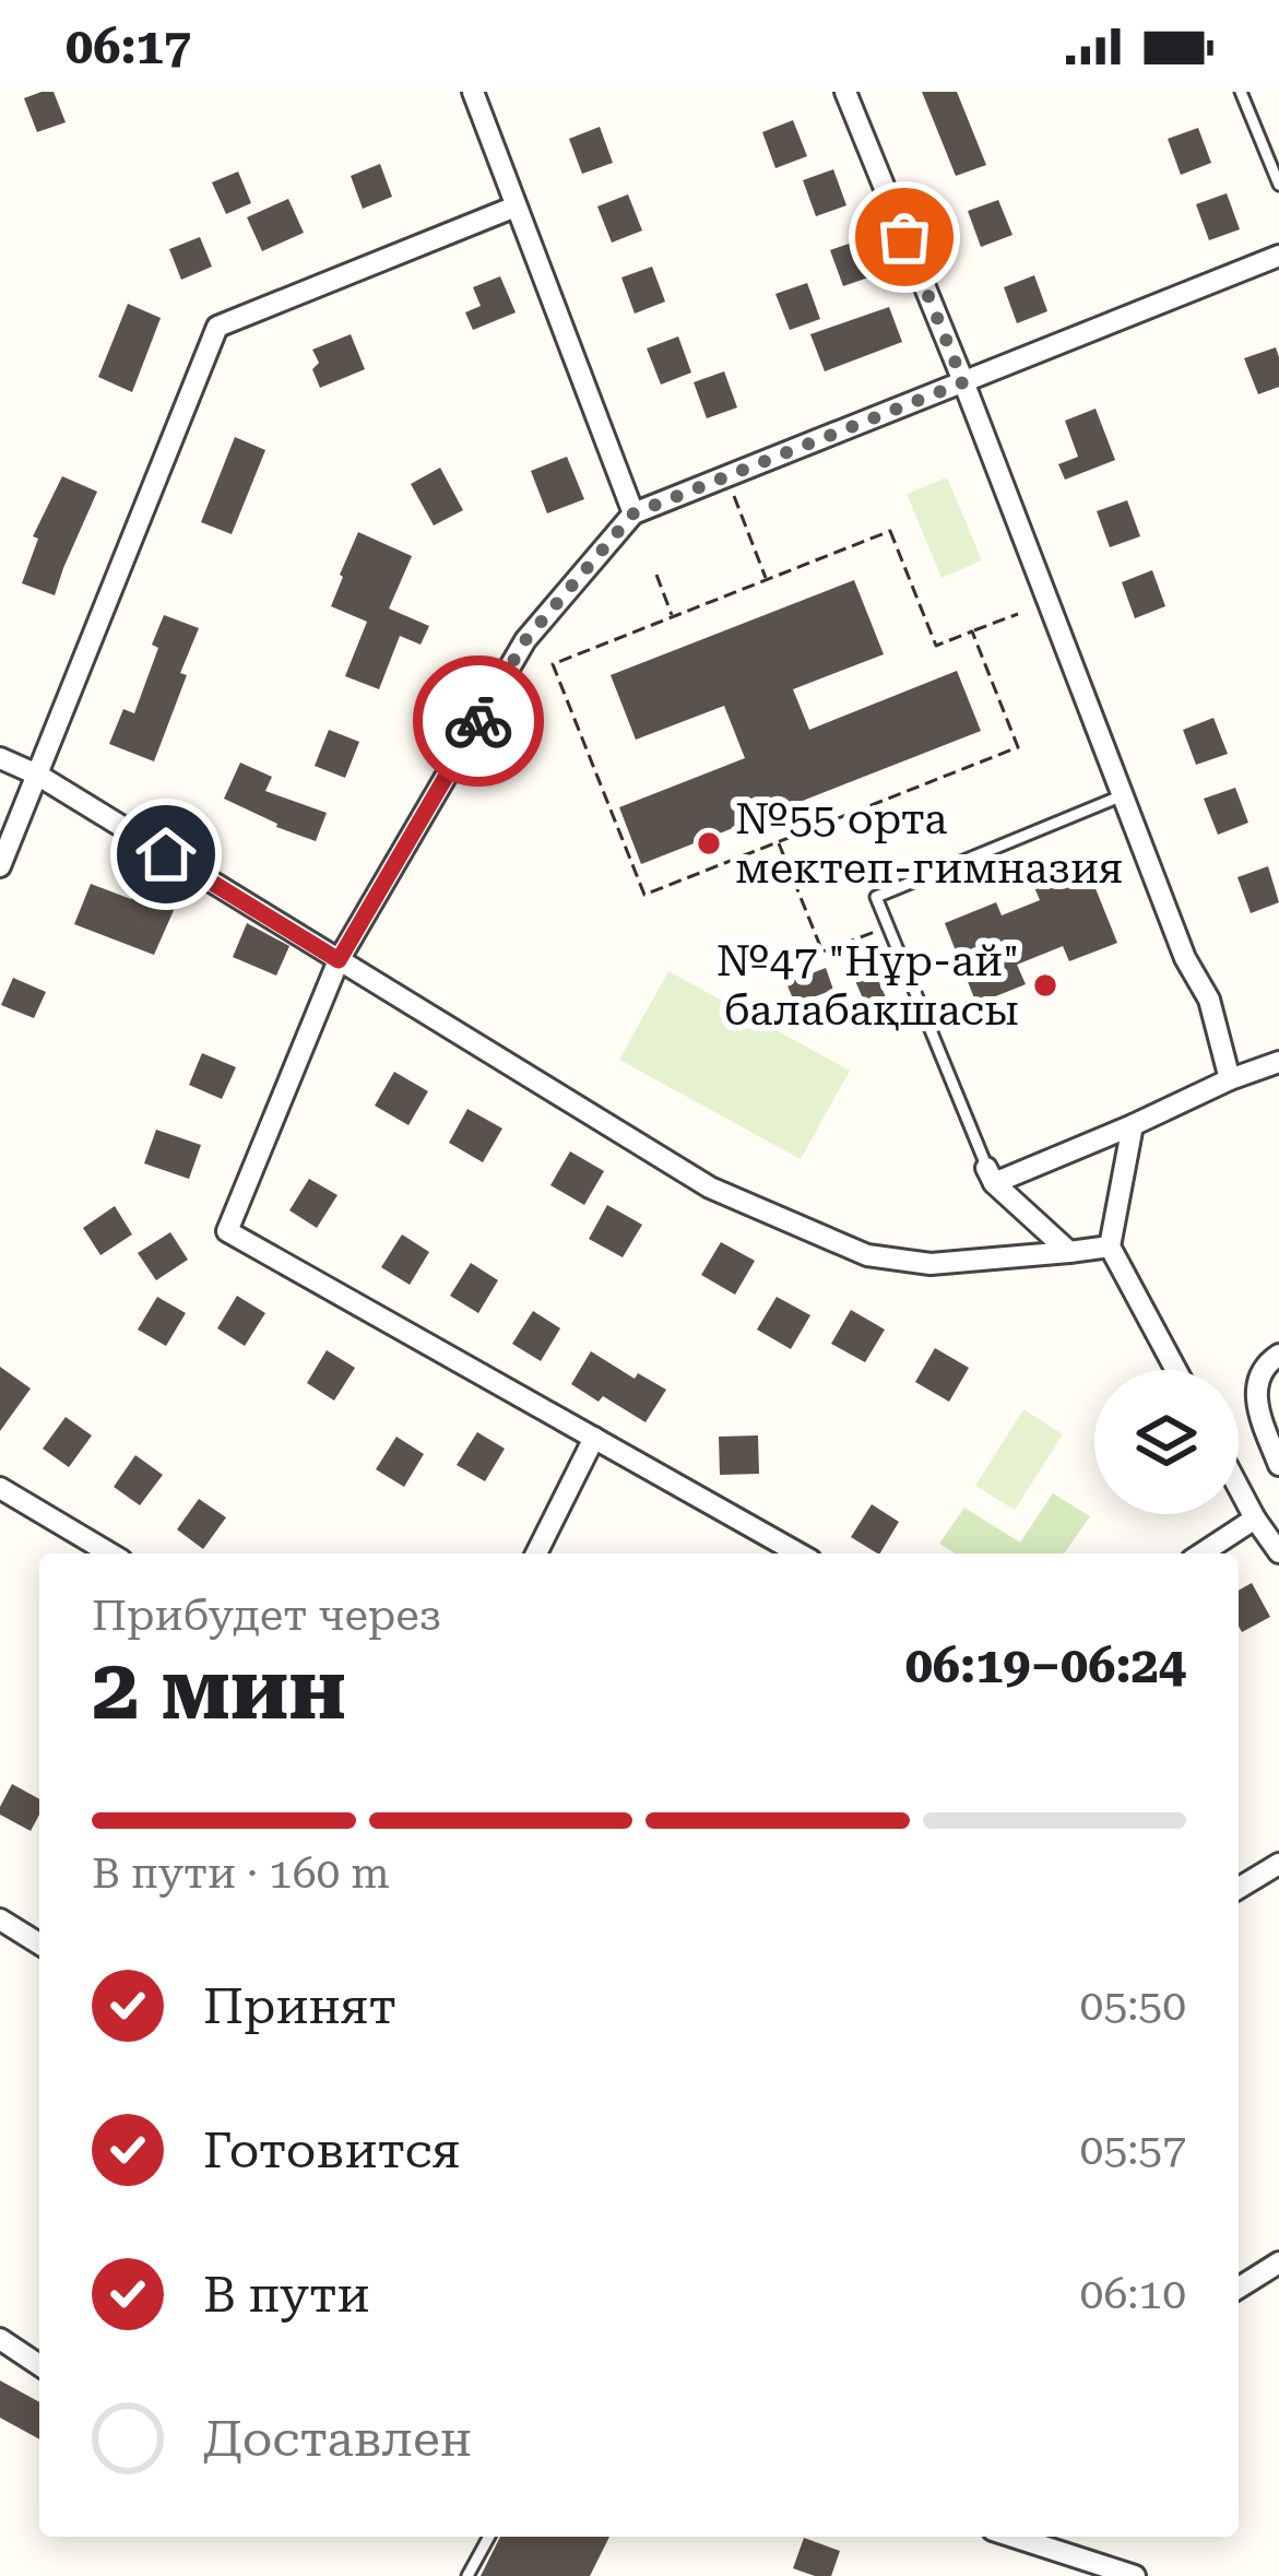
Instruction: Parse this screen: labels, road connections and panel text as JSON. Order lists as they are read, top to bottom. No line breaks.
{"places":["№55 орта мектеп-гимназия","№47 \"Нұр-ай\" балабақшасы"],"page":{"status":"06:17","heading":["2 мин","Прибудет через","06:19–06:24"],"bar":"В пути · 160 m","list":[["Принят","05:50"],["Готовится","05:57"],["В пути","06:10"],"Доставлен"]}}
